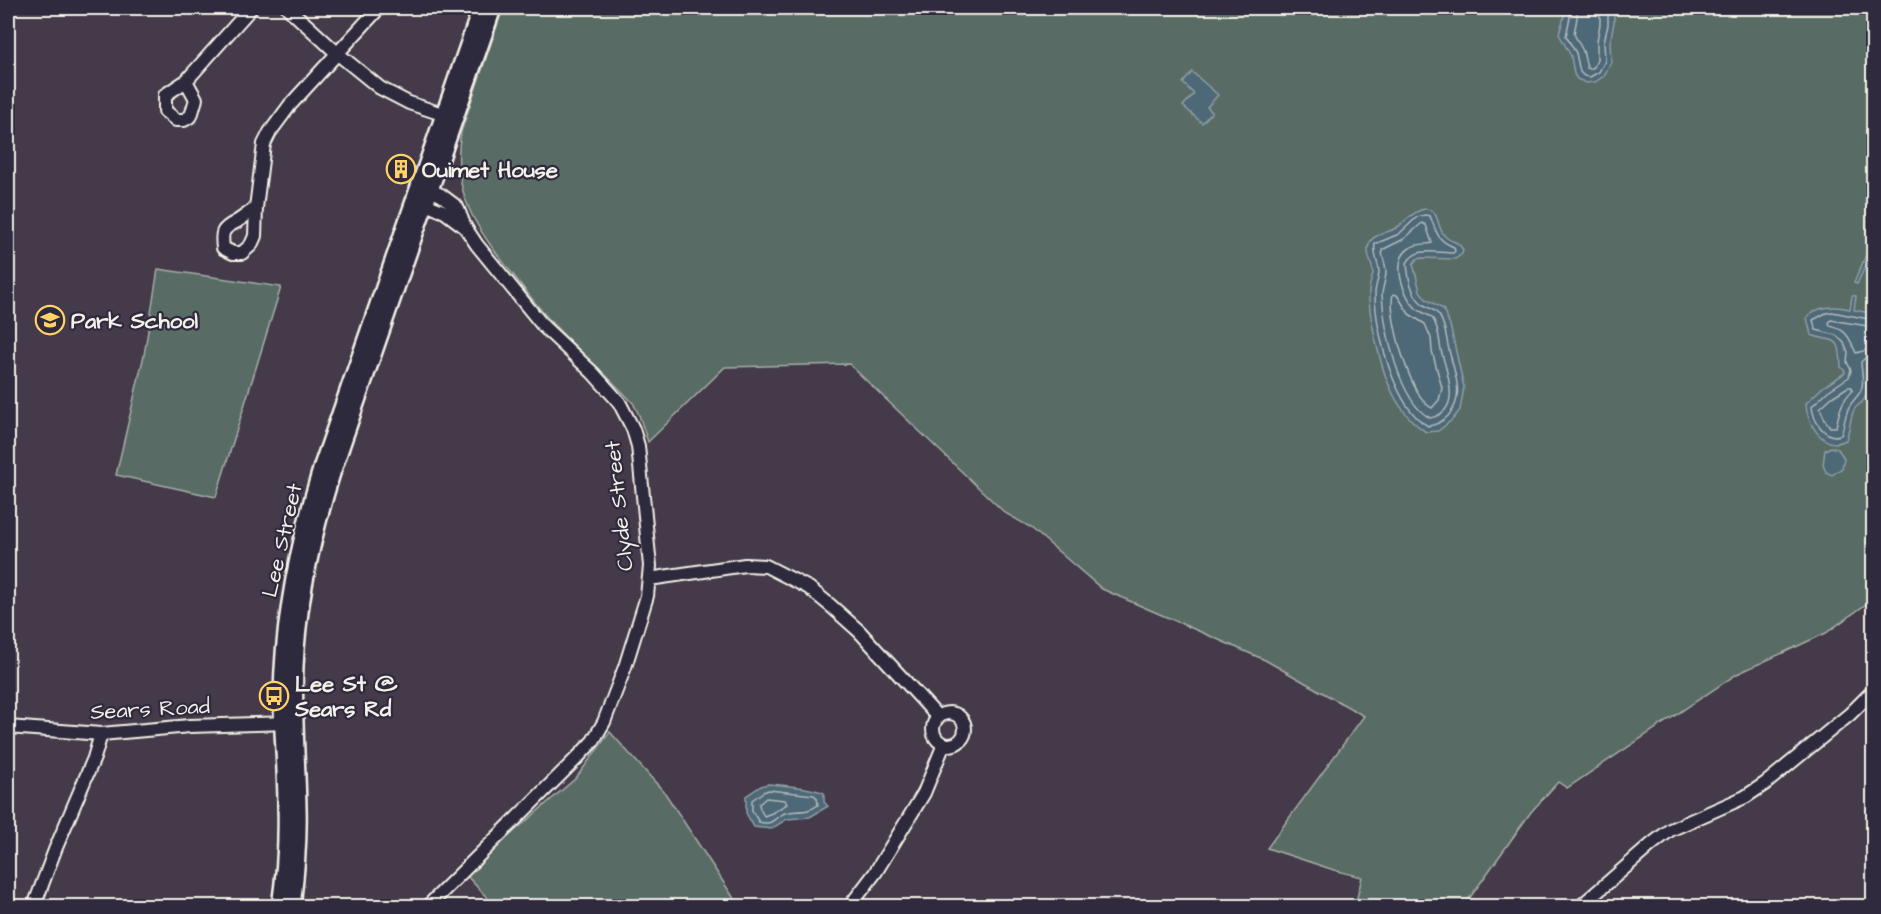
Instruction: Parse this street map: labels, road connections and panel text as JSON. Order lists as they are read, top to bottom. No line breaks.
{"streets":{"main road":["Lee Street"],"street":["Clyde Street","Sears Road"]},"crossings":[["Clyde Street","Lee Street"],["Lee Street","Sears Road"]],"places":{"building":["Ouimet House"],"school or university":["Park School"],"bus stop":["Lee St @ Sears Rd"]}}
